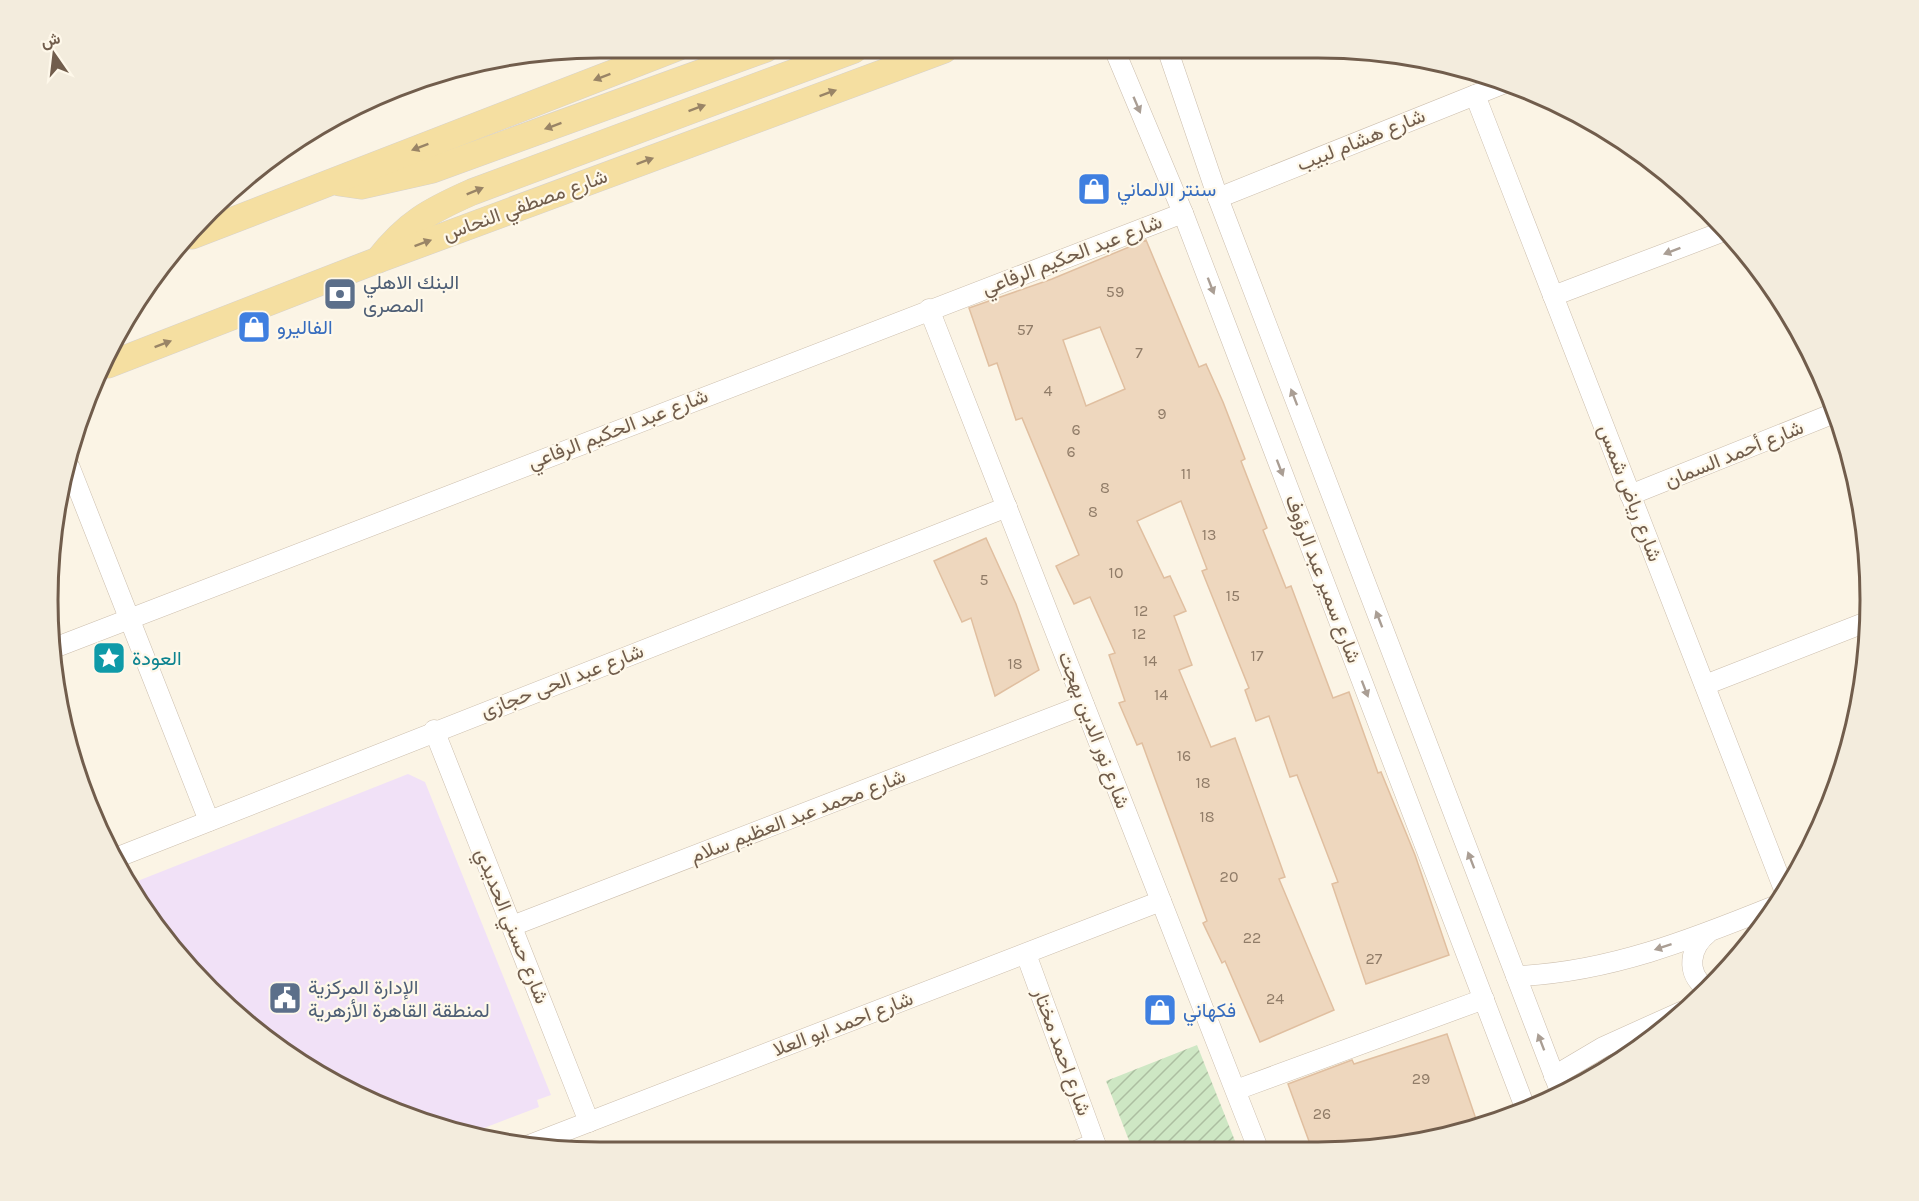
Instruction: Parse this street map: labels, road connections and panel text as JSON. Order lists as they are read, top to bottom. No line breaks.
{"streets":{"main road":["شارع مصطفي النحاس"],"street":["شارع هشام لبيب","شارع عبد الحكيم الرفاعي","شارع أحمد السمان","شارع رياض شمس","شارع سمير عبد الرؤوف","شارع عبد الحى حجازى","شارع نور الدين بهجت","شارع محمد عبد العظيم سلام","شارع حسني الحديدي","شارع احمد ابو العلا","شارع احمد مختار"]},"crossings":[["شارع هشام لبيب","شارع رياض شمس"],["شارع هشام لبيب","شارع سمير عبد الرؤوف"],["شارع عبد الحكيم الرفاعي","شارع سمير عبد الرؤوف"],["شارع عبد الحكيم الرفاعي","شارع نور الدين بهجت"],["شارع أحمد السمان","شارع رياض شمس"],["شارع عبد الحى حجازى","شارع نور الدين بهجت"],["شارع عبد الحى حجازى","شارع حسني الحديدي"],["شارع نور الدين بهجت","شارع محمد عبد العظيم سلام"],["شارع نور الدين بهجت","شارع احمد ابو العلا"],["شارع محمد عبد العظيم سلام","شارع حسني الحديدي"],["شارع حسني الحديدي","شارع احمد ابو العلا"],["شارع احمد ابو العلا","شارع احمد مختار"]],"places":{"shop":["سنتر الالماني","الفاليرو","فكهاني"],"bank":["البنك الاهلي المصرى"],"place":["العودة"],"public building":["الإدارة المركزية لمنطقة القاهرة الأزهرية"]},"house_numbers":["59","57","7","4","9","6","6","11","8","8","13","10","5","15","12","12","17","14","18","14","16","18","18","20","22","27","24","29","26"],"north":"top"}
